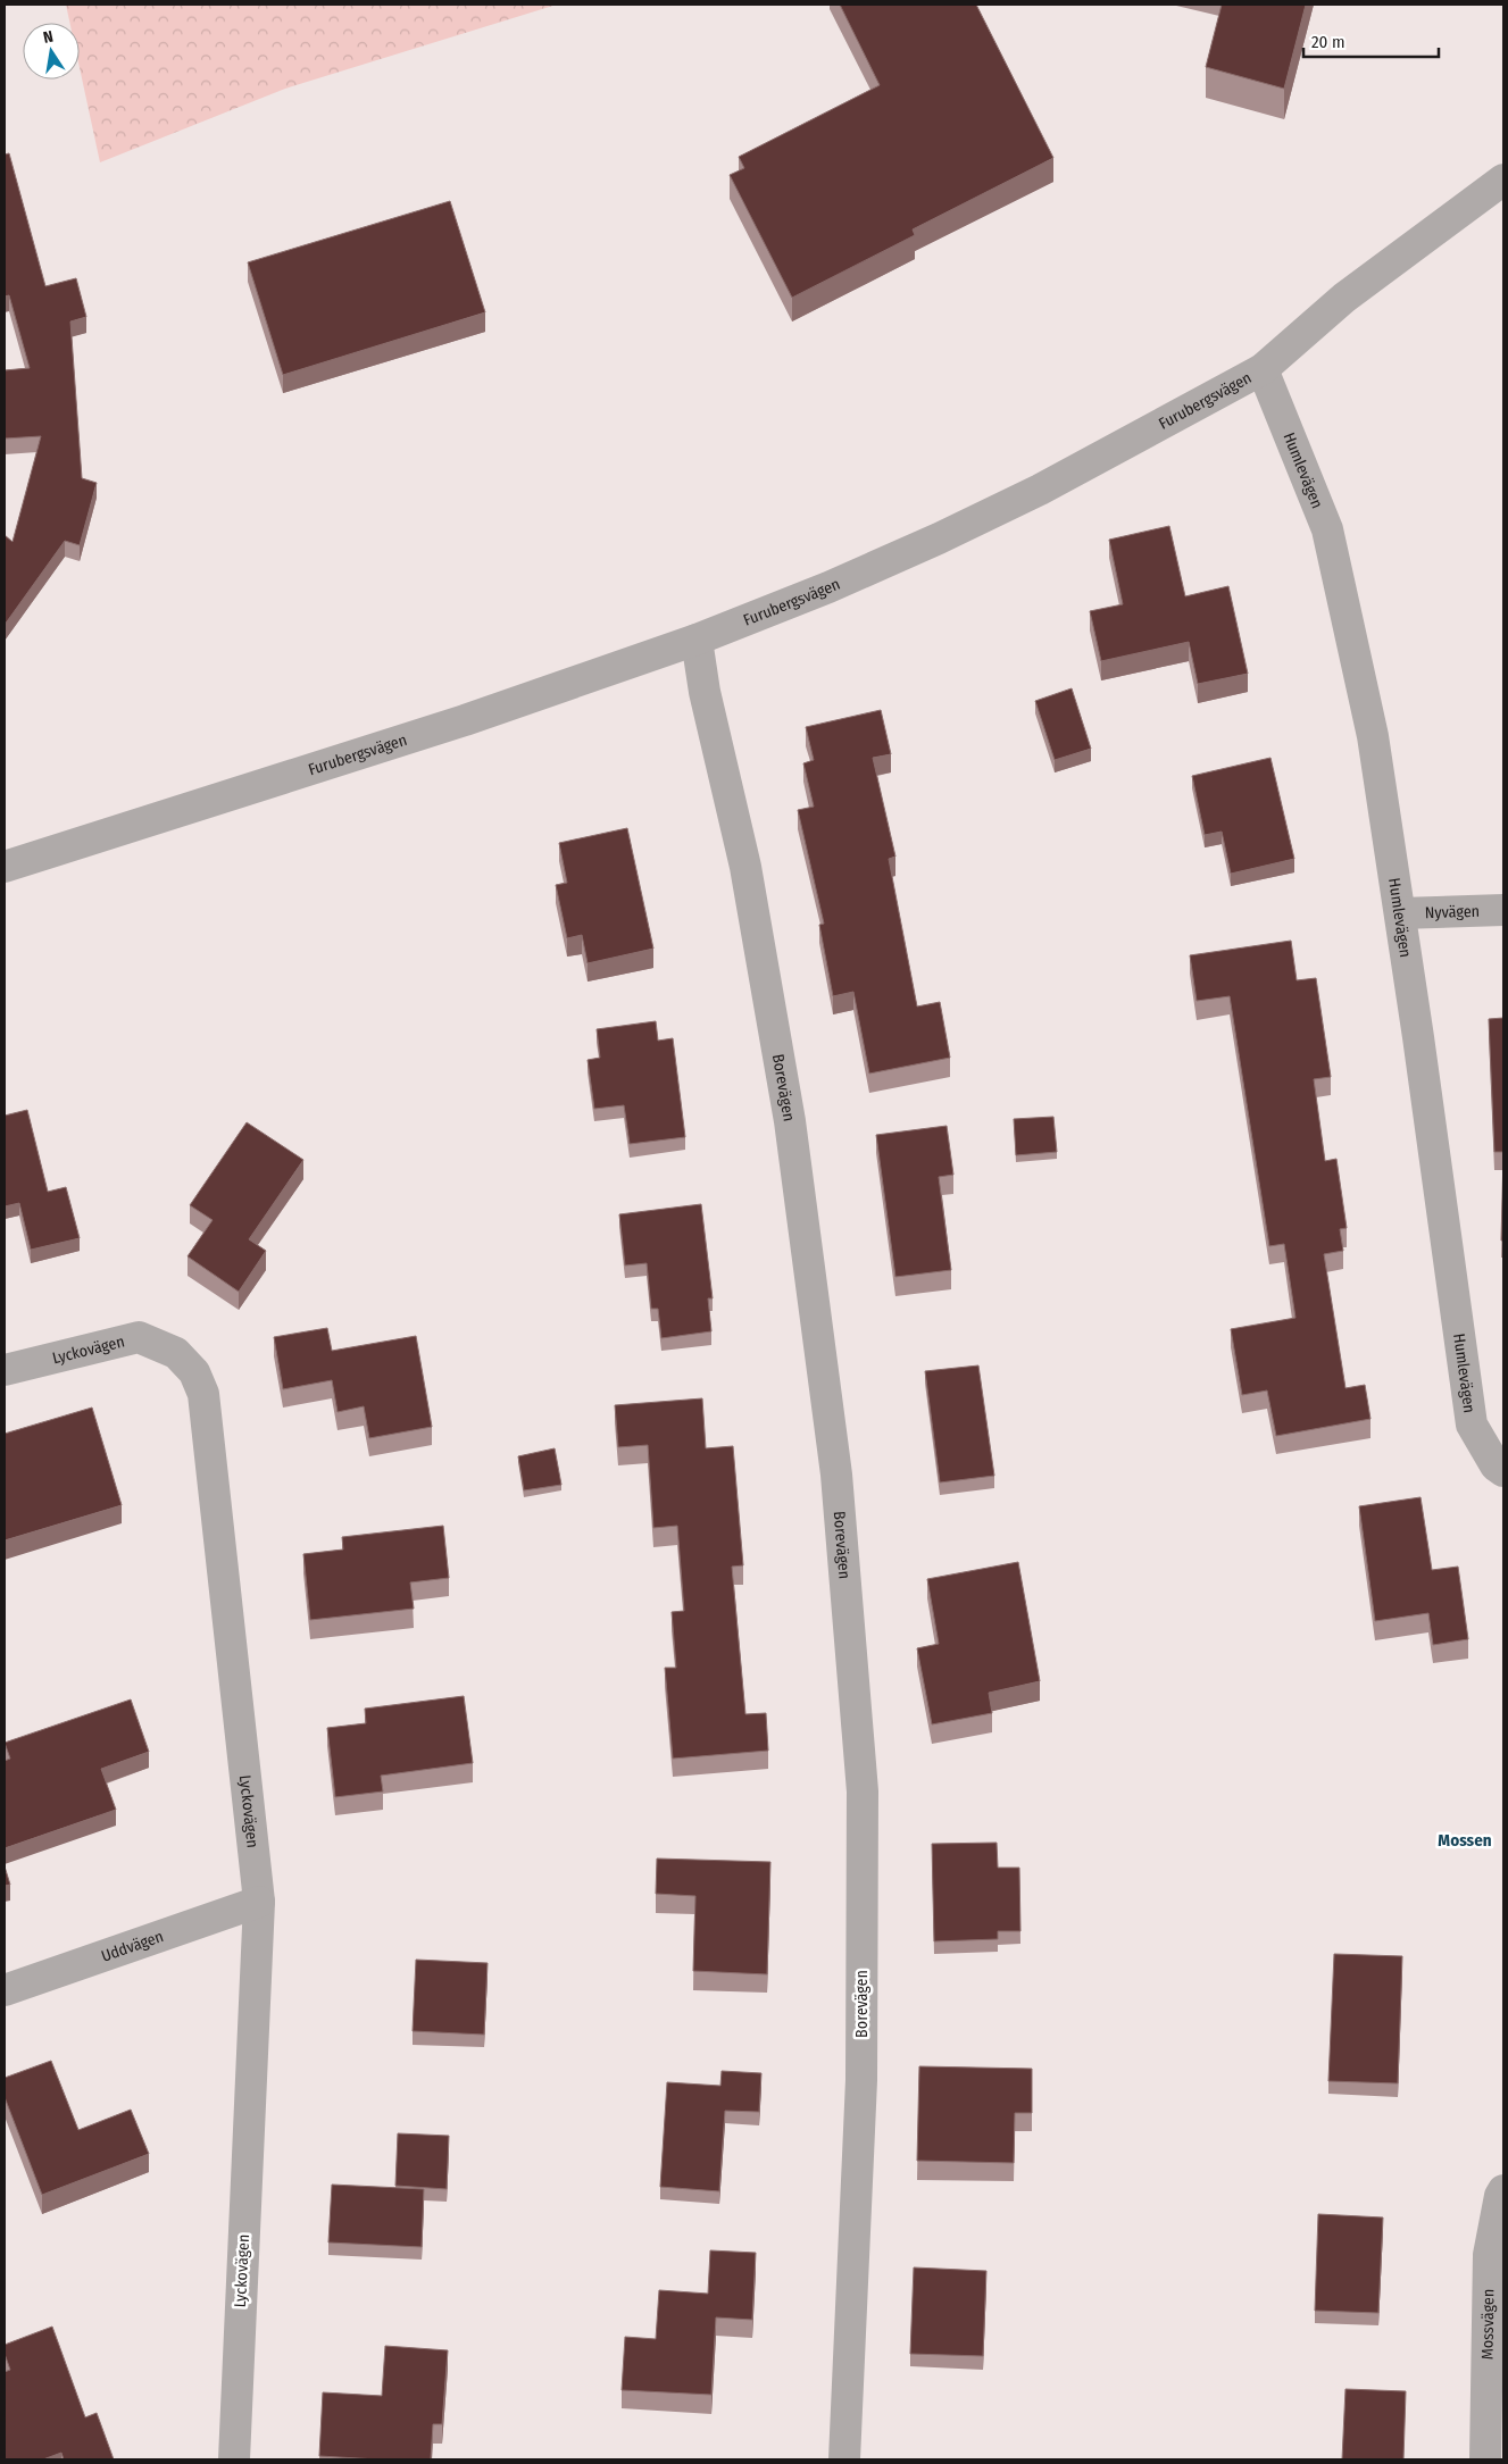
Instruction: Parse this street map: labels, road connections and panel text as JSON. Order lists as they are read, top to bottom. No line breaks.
{"streets":{"street":["Furubergsvägen","Humlevägen","Nyvägen","Borevägen","Lyckovägen","Uddvägen","Mossvägen"]},"crossings":[["Furubergsvägen","Humlevägen"],["Furubergsvägen","Borevägen"],["Humlevägen","Nyvägen"],["Lyckovägen","Uddvägen"]],"districts":["Mossen"],"scale_bar":"20 m","north":"top"}
